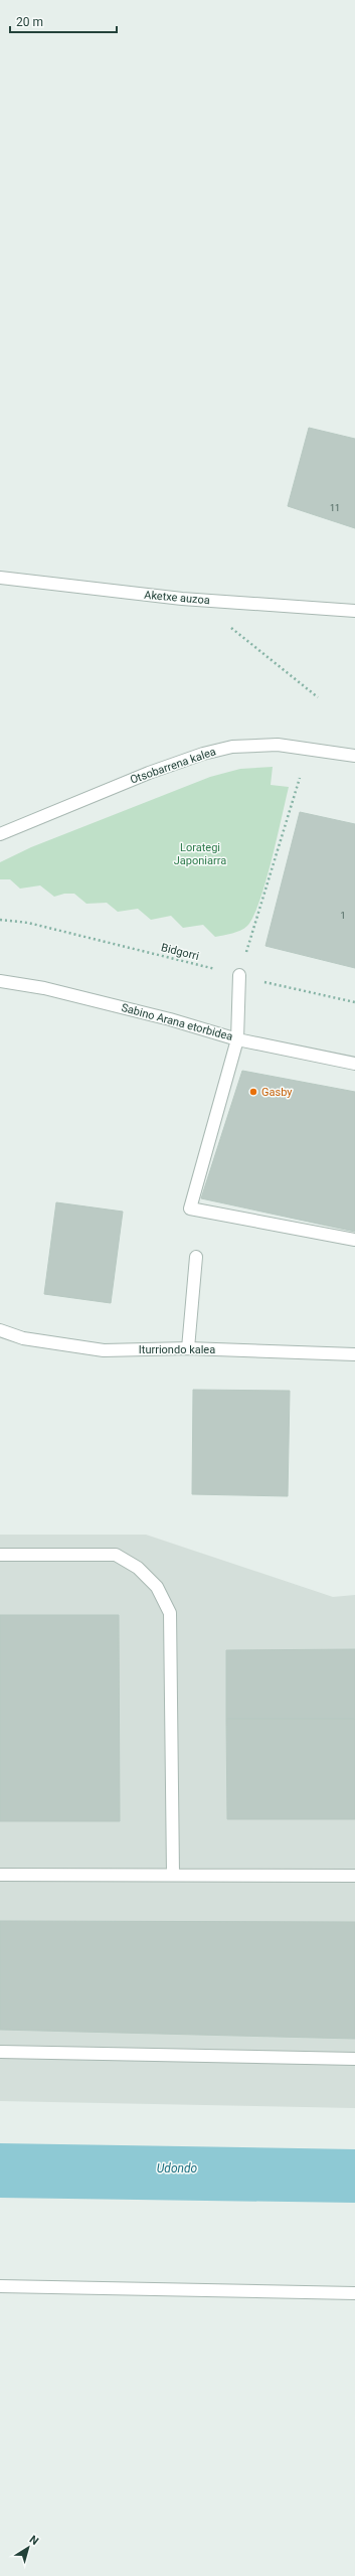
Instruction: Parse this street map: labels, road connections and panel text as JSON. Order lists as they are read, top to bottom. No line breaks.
{"streets":{"street":["Aketxe auzoa","Otsobarrena kalea","Sabino Arana etorbidea","Iturriondo kalea"],"path":["Bidgorri"]},"water":["Udondo"],"parks":["Lorategi Japoniarra"],"places":["Gasby"],"house_numbers":["11","1"],"scale_bar":"20 m","north":"top right"}
